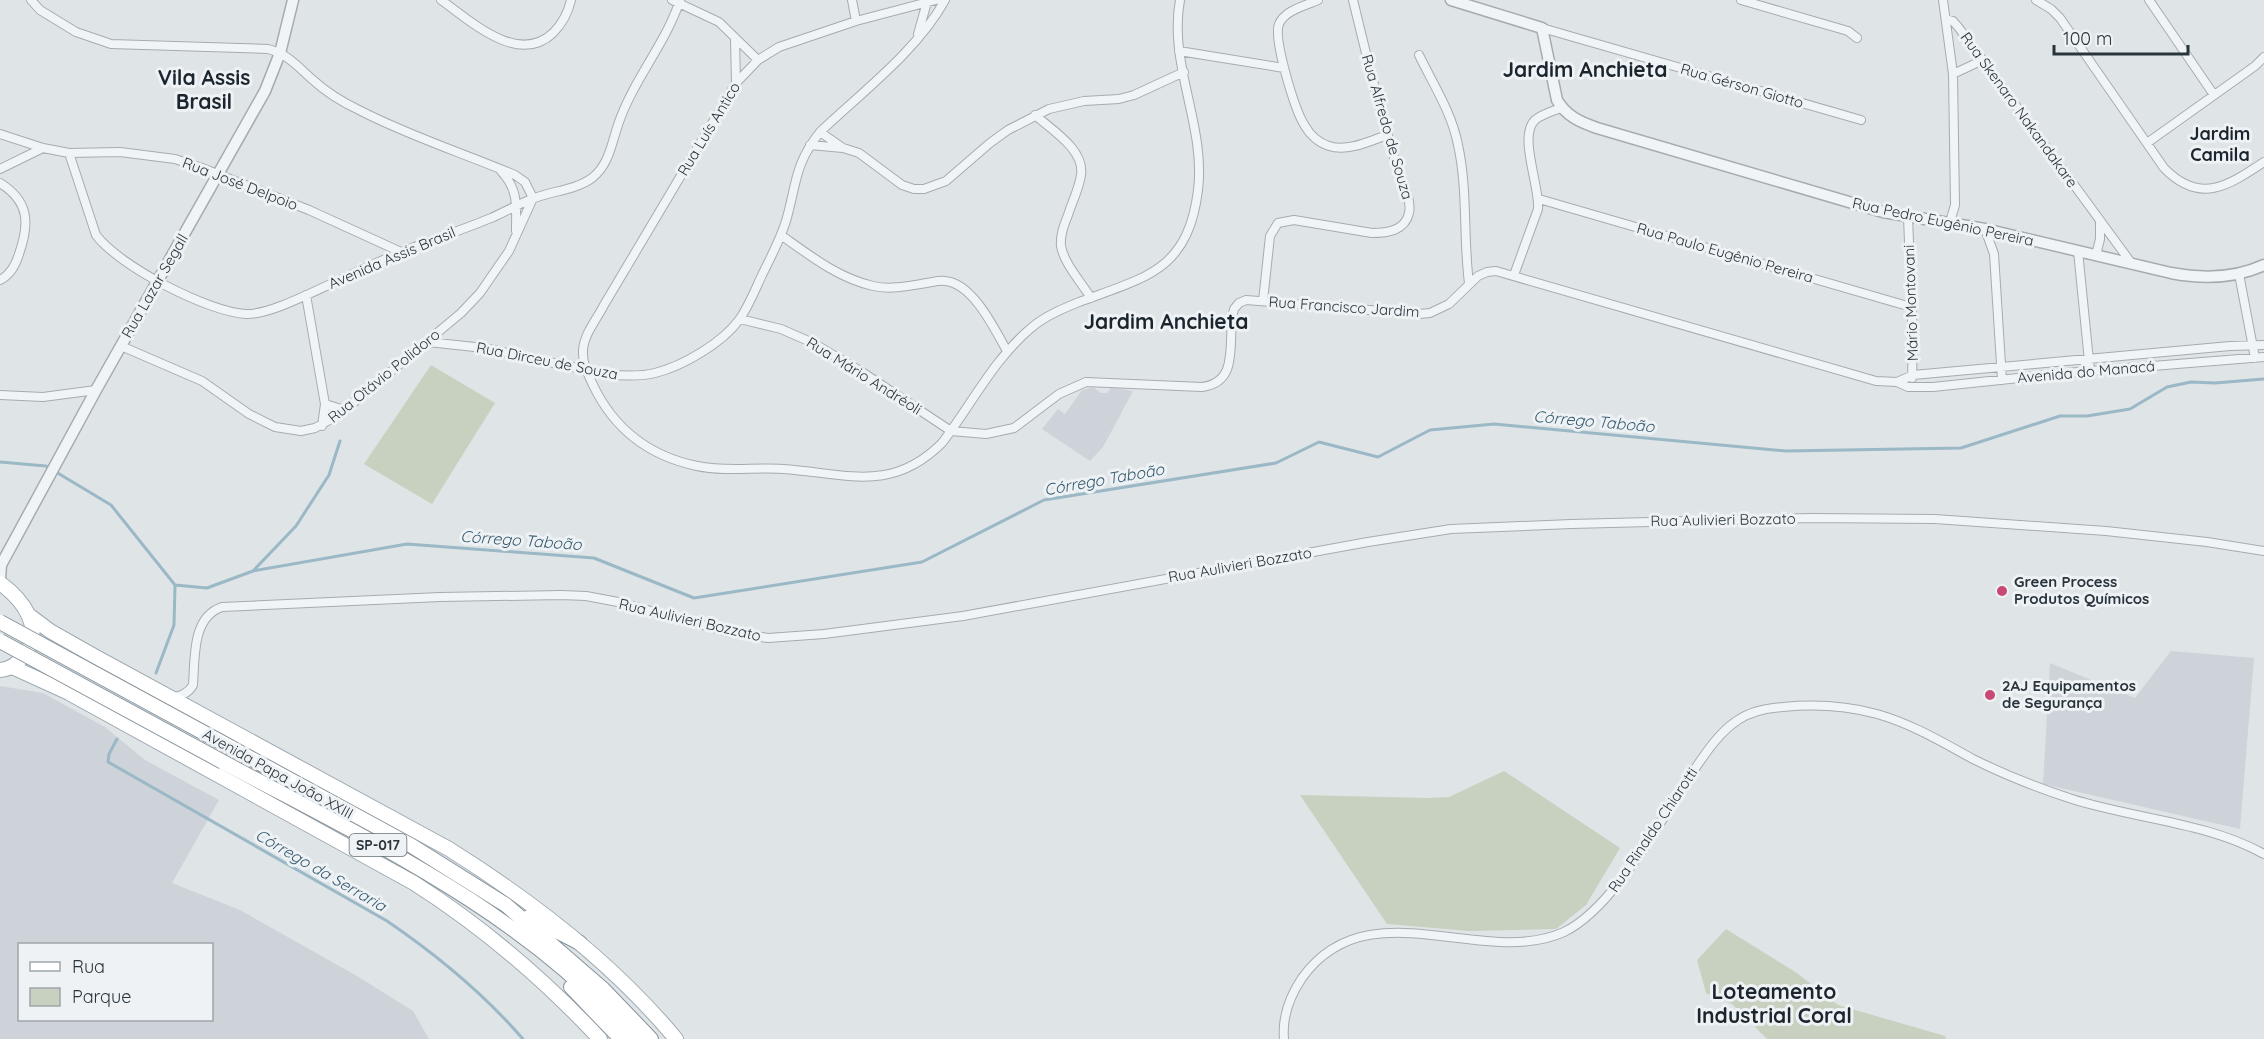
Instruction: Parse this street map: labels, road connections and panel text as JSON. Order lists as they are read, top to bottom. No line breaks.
{"streets":{"main road":["Avenida Papa João XXIII","SP-017"],"street":["Rua Gérson Giotto","Rua Skenaro Nakandakare","Rua Alfredo de Souza","Rua Luís Antico","Rua José Delpoio","Rua Pedro Eugênio Pereira","Rua Paulo Eugênio Pereira","Avenida Assis Brasil","Rua Lazar Segall","Mário Montovani","Rua Francisco Jardim","Rua Dirceu de Souza","Avenida do Manacá","Rua Otávio Polidoro","Rua Mário Andréoli","Rua Aulivieri Bozzato","Rua Rinaldo Chiarotti"]},"crossings":[["Rua Skenaro Nakandakare","Rua Pedro Eugênio Pereira"],["Rua Alfredo de Souza","Rua Francisco Jardim"],["Rua Luís Antico","Rua Dirceu de Souza"],["Rua José Delpoio","Avenida Assis Brasil"],["Rua José Delpoio","Rua Lazar Segall"],["Rua Pedro Eugênio Pereira","Mário Montovani"],["Rua Paulo Eugênio Pereira","Mário Montovani"],["Avenida Assis Brasil","Rua Lazar Segall"],["Avenida Assis Brasil","Rua Otávio Polidoro"],["Rua Lazar Segall","Rua Otávio Polidoro"],["Rua Lazar Segall","Avenida Papa João XXIII"],["Mário Montovani","Rua Francisco Jardim"],["Mário Montovani","Avenida do Manacá"],["Rua Francisco Jardim","Avenida do Manacá"],["Rua Francisco Jardim","Rua Mário Andréoli"],["Rua Dirceu de Souza","Rua Otávio Polidoro"],["Rua Dirceu de Souza","Rua Mário Andréoli"],["Rua Aulivieri Bozzato","Avenida Papa João XXIII"]],"districts":["Jardim Anchieta","Vila Assis Brasil","Jardim Camila","Jardim Anchieta","Loteamento Industrial Coral"],"water":["Córrego Taboão","Córrego da Serraria"],"places":["Green Process Produtos Químicos","2AJ Equipamentos de Segurança"],"legend":["Rua","Parque"],"scale_bar":"100 m"}
